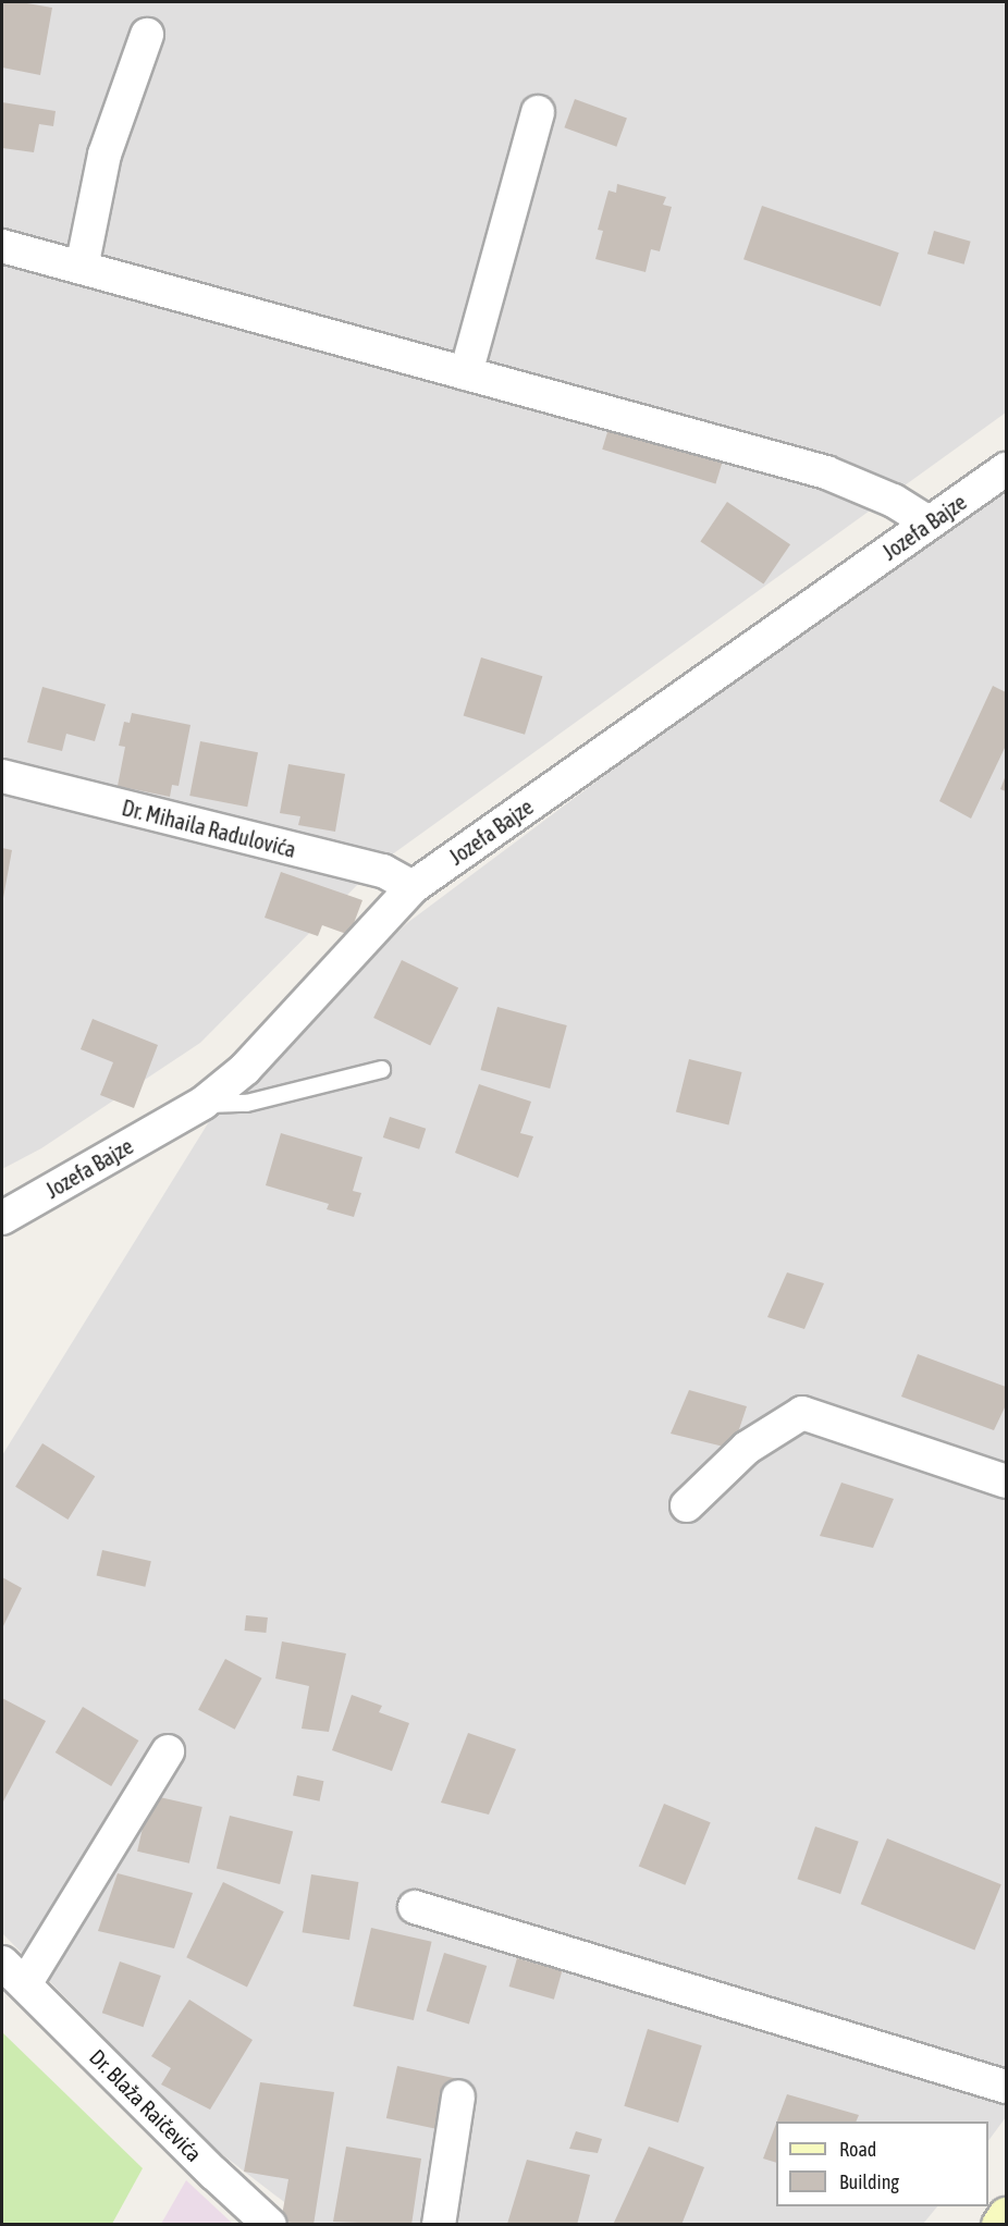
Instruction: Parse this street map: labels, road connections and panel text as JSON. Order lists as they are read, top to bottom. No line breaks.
{"streets":{"street":["Jozefa Bajze","Dr. Mihaila Radulovića","Dr. Blaža Raičevića"]},"crossings":[["Jozefa Bajze","Dr. Mihaila Radulovića"]],"legend":["Road","Building"]}
